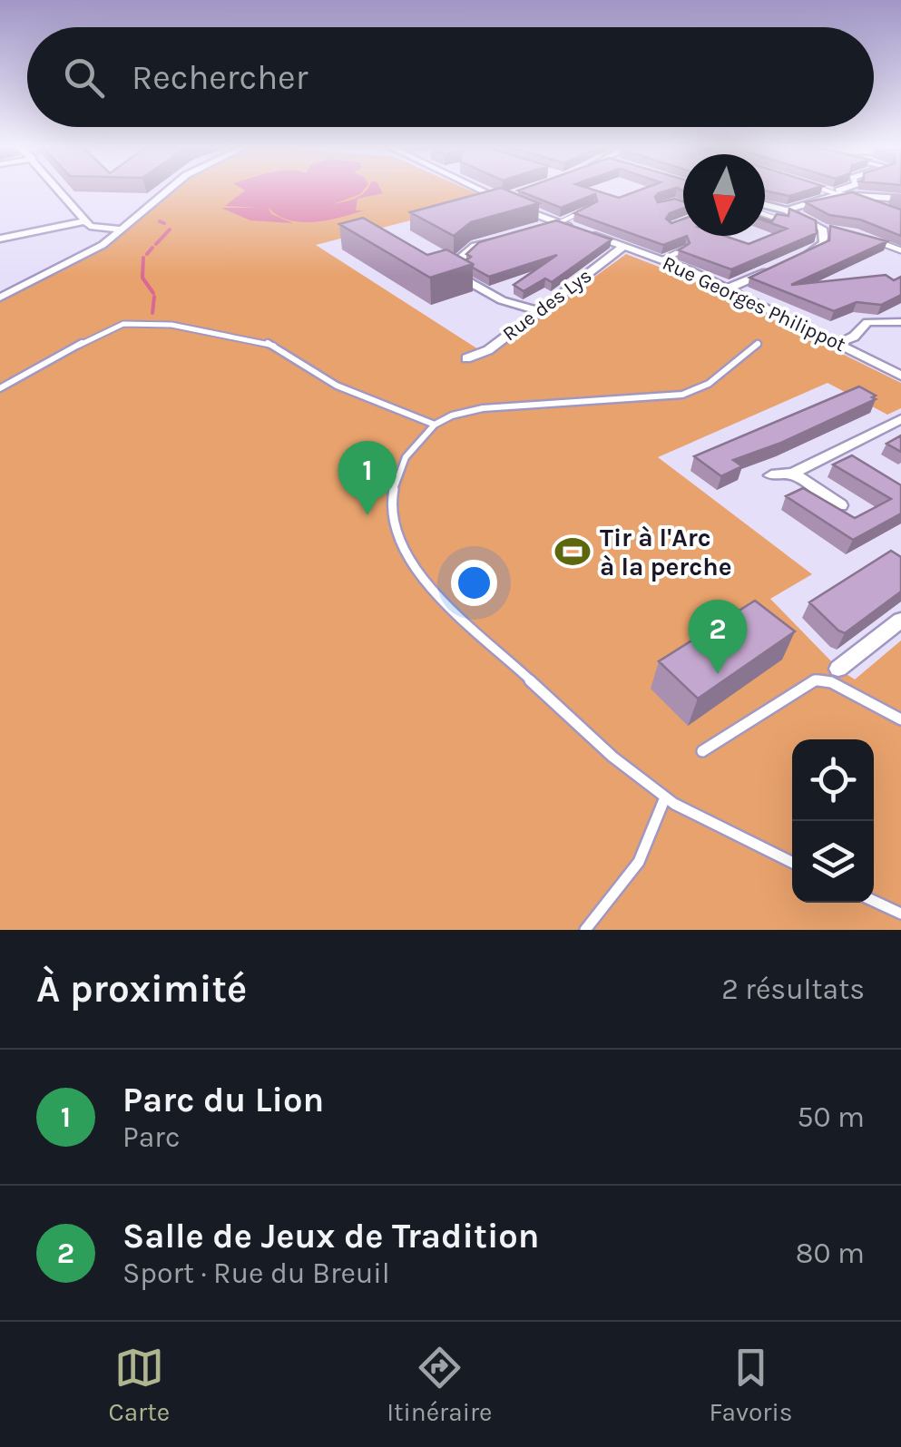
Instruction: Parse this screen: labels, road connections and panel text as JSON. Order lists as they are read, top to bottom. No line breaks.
{"streets":{"street":["Rue Georges Philippot","Rue des Lys"]},"crossings":[["Rue Georges Philippot","Rue des Lys"]],"places":{"sports":["Tir à l'Arc à la perche"]},"north":"bottom","page":{"search":"Rechercher","pins":["1","2"],"heading":["À proximité","2 résultats"],"list":[{"mark":"1","name":"Parc du Lion","note":"Parc","value":"50 m"},{"mark":"2","name":"Salle de Jeux de Tradition","note":"Sport · Rue du Breuil","value":"80 m"}],"nav":["Carte","Itinéraire","Favoris"]}}
